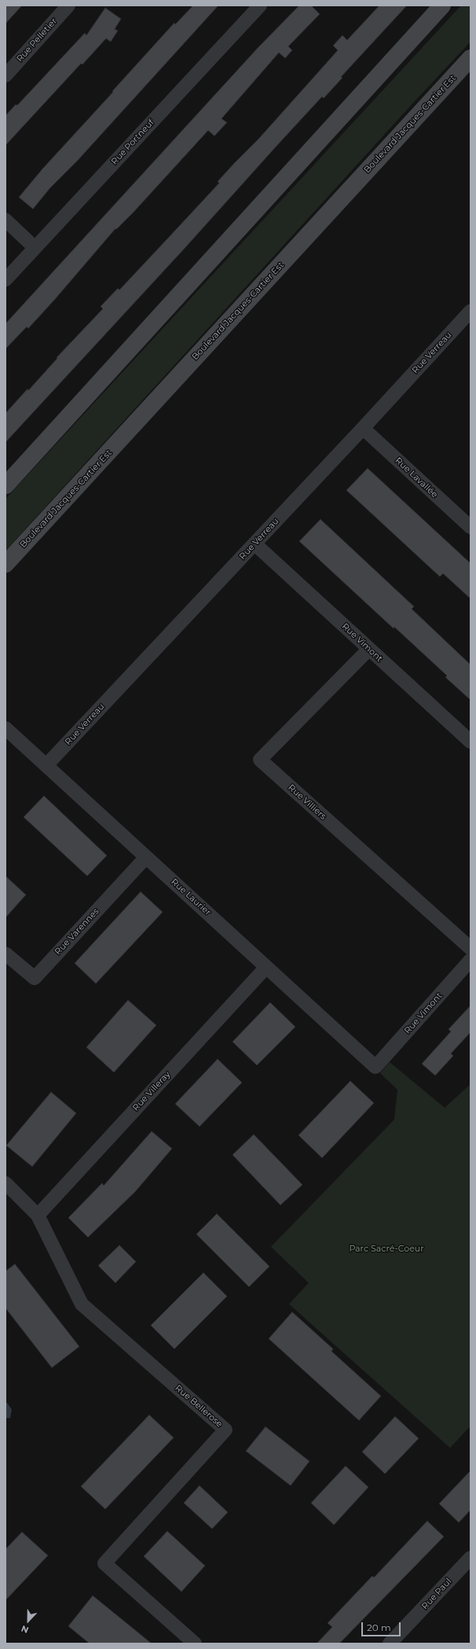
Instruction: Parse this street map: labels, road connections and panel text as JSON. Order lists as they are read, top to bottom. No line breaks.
{"streets":{"main road":["Boulevard Jacques-Cartier Est"],"street":["Rue Pelletier","Rue Portneuf","Rue Verreau","Rue Lavallée","Rue Vimont","Rue Villiers","Rue Laurier","Rue Varennes","Rue Villeray","Rue Bellerose","Rue Paul"]},"crossings":[["Rue Verreau","Rue Lavallée"],["Rue Verreau","Rue Vimont"],["Rue Verreau","Rue Laurier"],["Rue Vimont","Rue Villiers"],["Rue Vimont","Rue Laurier"],["Rue Laurier","Rue Varennes"],["Rue Laurier","Rue Villeray"],["Rue Villeray","Rue Bellerose"]],"parks":["Parc Sacré-Coeur"],"scale_bar":"20 m","north":"bottom"}
